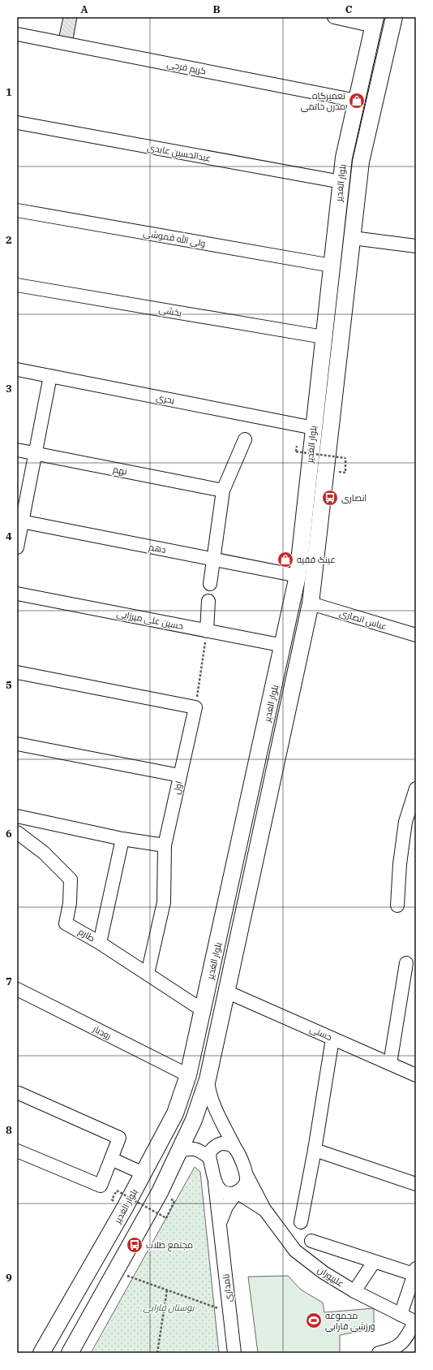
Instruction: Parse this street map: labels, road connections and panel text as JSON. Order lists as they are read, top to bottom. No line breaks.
{"streets":{"main road":["بلوار الغدیر"],"street":["کریم فرجی","عبدالحسین عابدی","ولی الله قموشی","بخشی","بحری","نهم","دهم","حسین علی میرزایی","عباس انصاری","اول","طارم","رودبار","حسنی","علیپوران","نامداری"]},"crossings":[["کریم فرجی","بلوار الغدیر"],["عبدالحسین عابدی","بلوار الغدیر"],["بلوار الغدیر","ولی الله قموشی"],["بلوار الغدیر","بخشی"],["بلوار الغدیر","بحری"],["بلوار الغدیر","دهم"],["بلوار الغدیر","حسین علی میرزایی"],["بلوار الغدیر","عباس انصاری"],["بلوار الغدیر","طارم"],["بلوار الغدیر","رودبار"],["بلوار الغدیر","حسنی"],["اول","طارم"]],"parks":["بوستان فارابی"],"places":{"shop":["تعمیرگاه مدرن حاتمی","عینک فقیه"],"bus stop":["انصاری","مجتمع طلاب"],"sports":["مجموعه ورزشی فارابی"]},"grid":{"columns":["A","B","C"],"rows":["1","2","3","4","5","6","7","8","9"]}}
